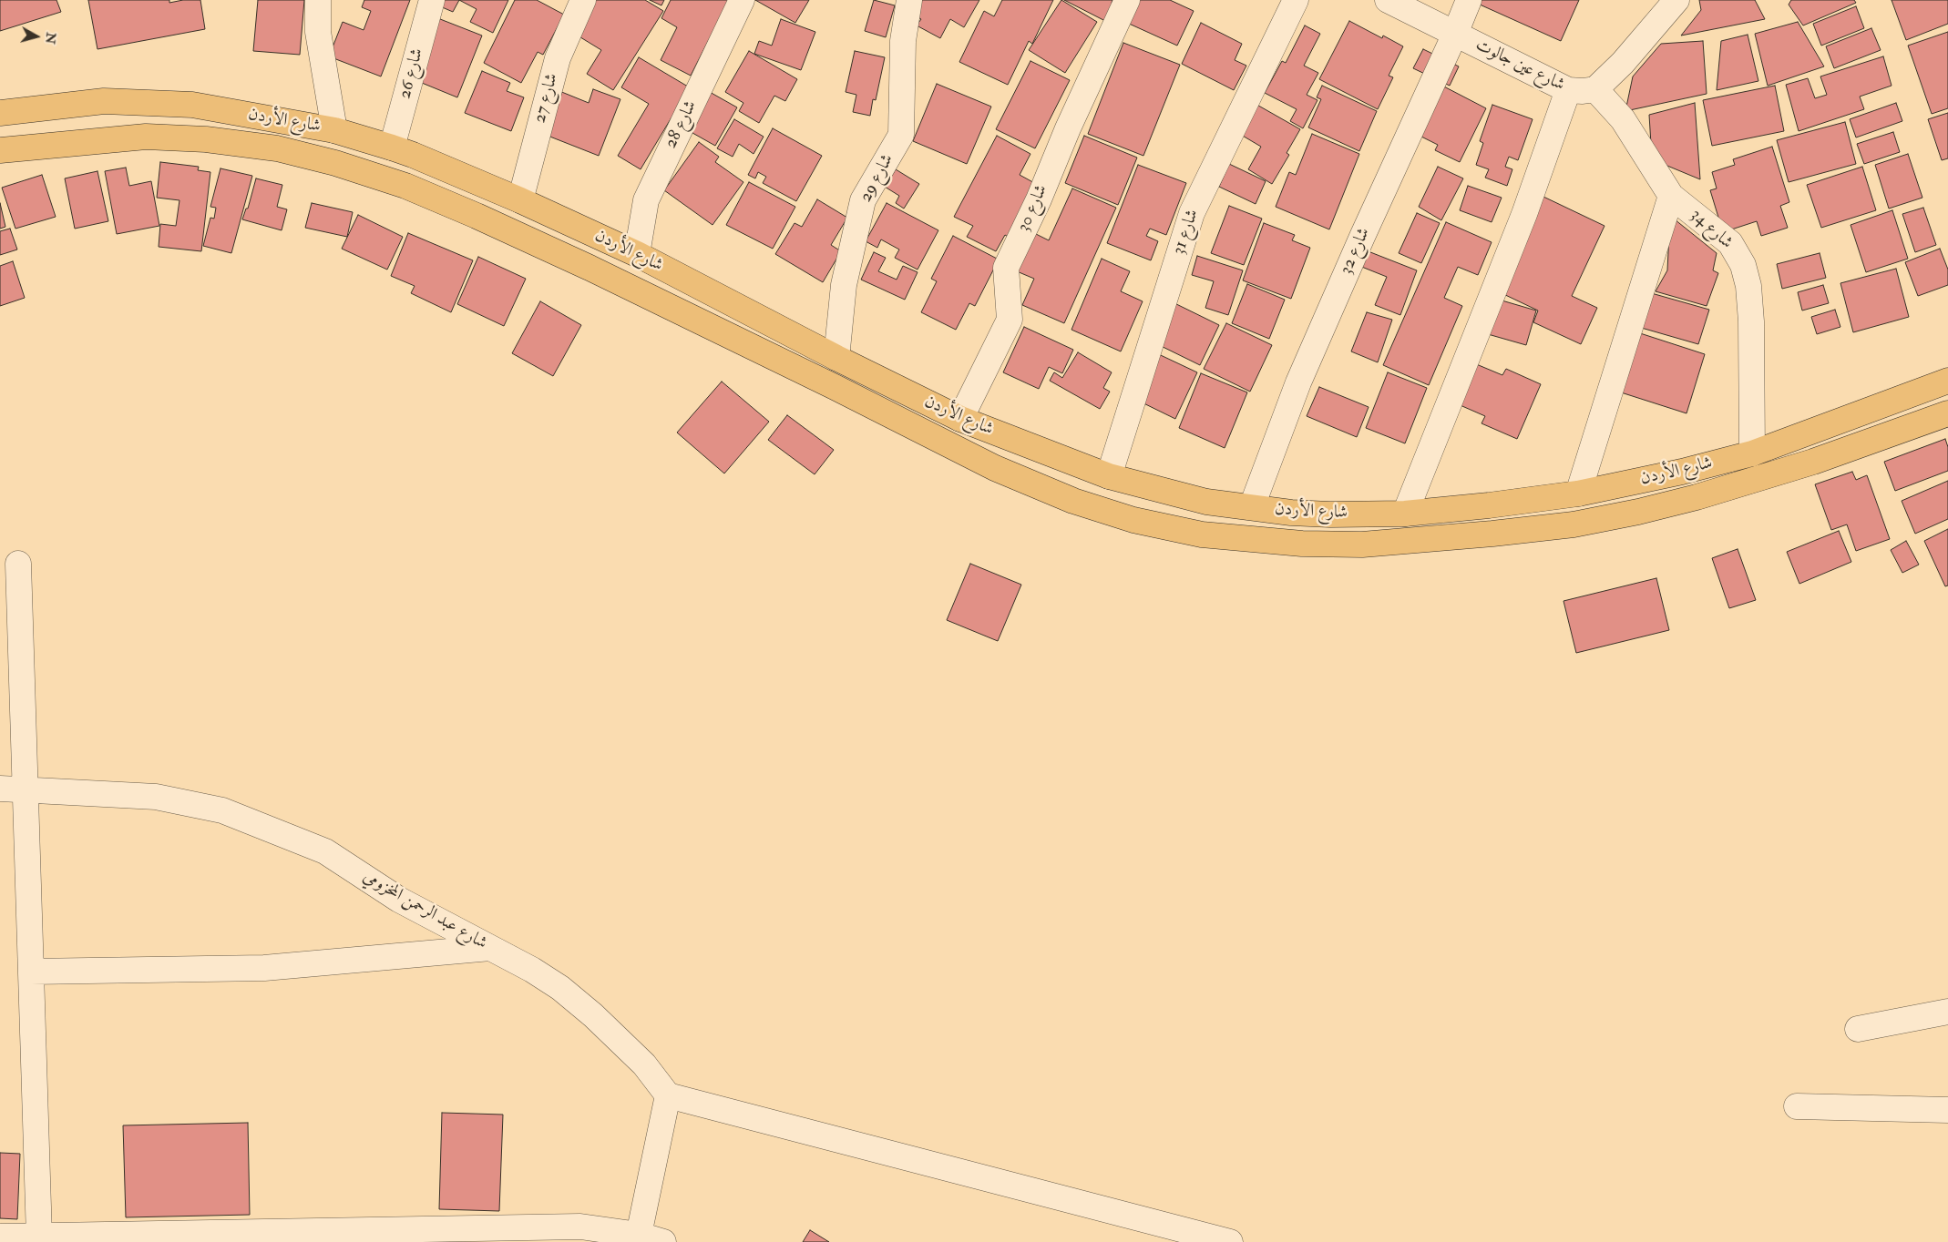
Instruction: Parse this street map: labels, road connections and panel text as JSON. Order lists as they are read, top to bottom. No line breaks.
{"streets":{"highway":["شارع الأردن"],"street":["شارع عين جالوت","شارع 26","شارع 27","شارع 28","شارع 29","شارع 30","شارع 34","شارع 31","شارع 32","شارع عبد الرحمن المخزومي"]},"crossings":[["شارع عين جالوت","شارع 34"],["شارع عين جالوت","شارع 32"],["شارع 26","شارع الأردن"],["شارع 27","شارع الأردن"],["شارع الأردن","شارع 28"],["شارع الأردن","شارع 29"],["شارع الأردن","شارع 30"],["شارع الأردن","شارع 34"],["شارع الأردن","شارع 31"],["شارع الأردن","شارع 32"]],"north":"right"}
